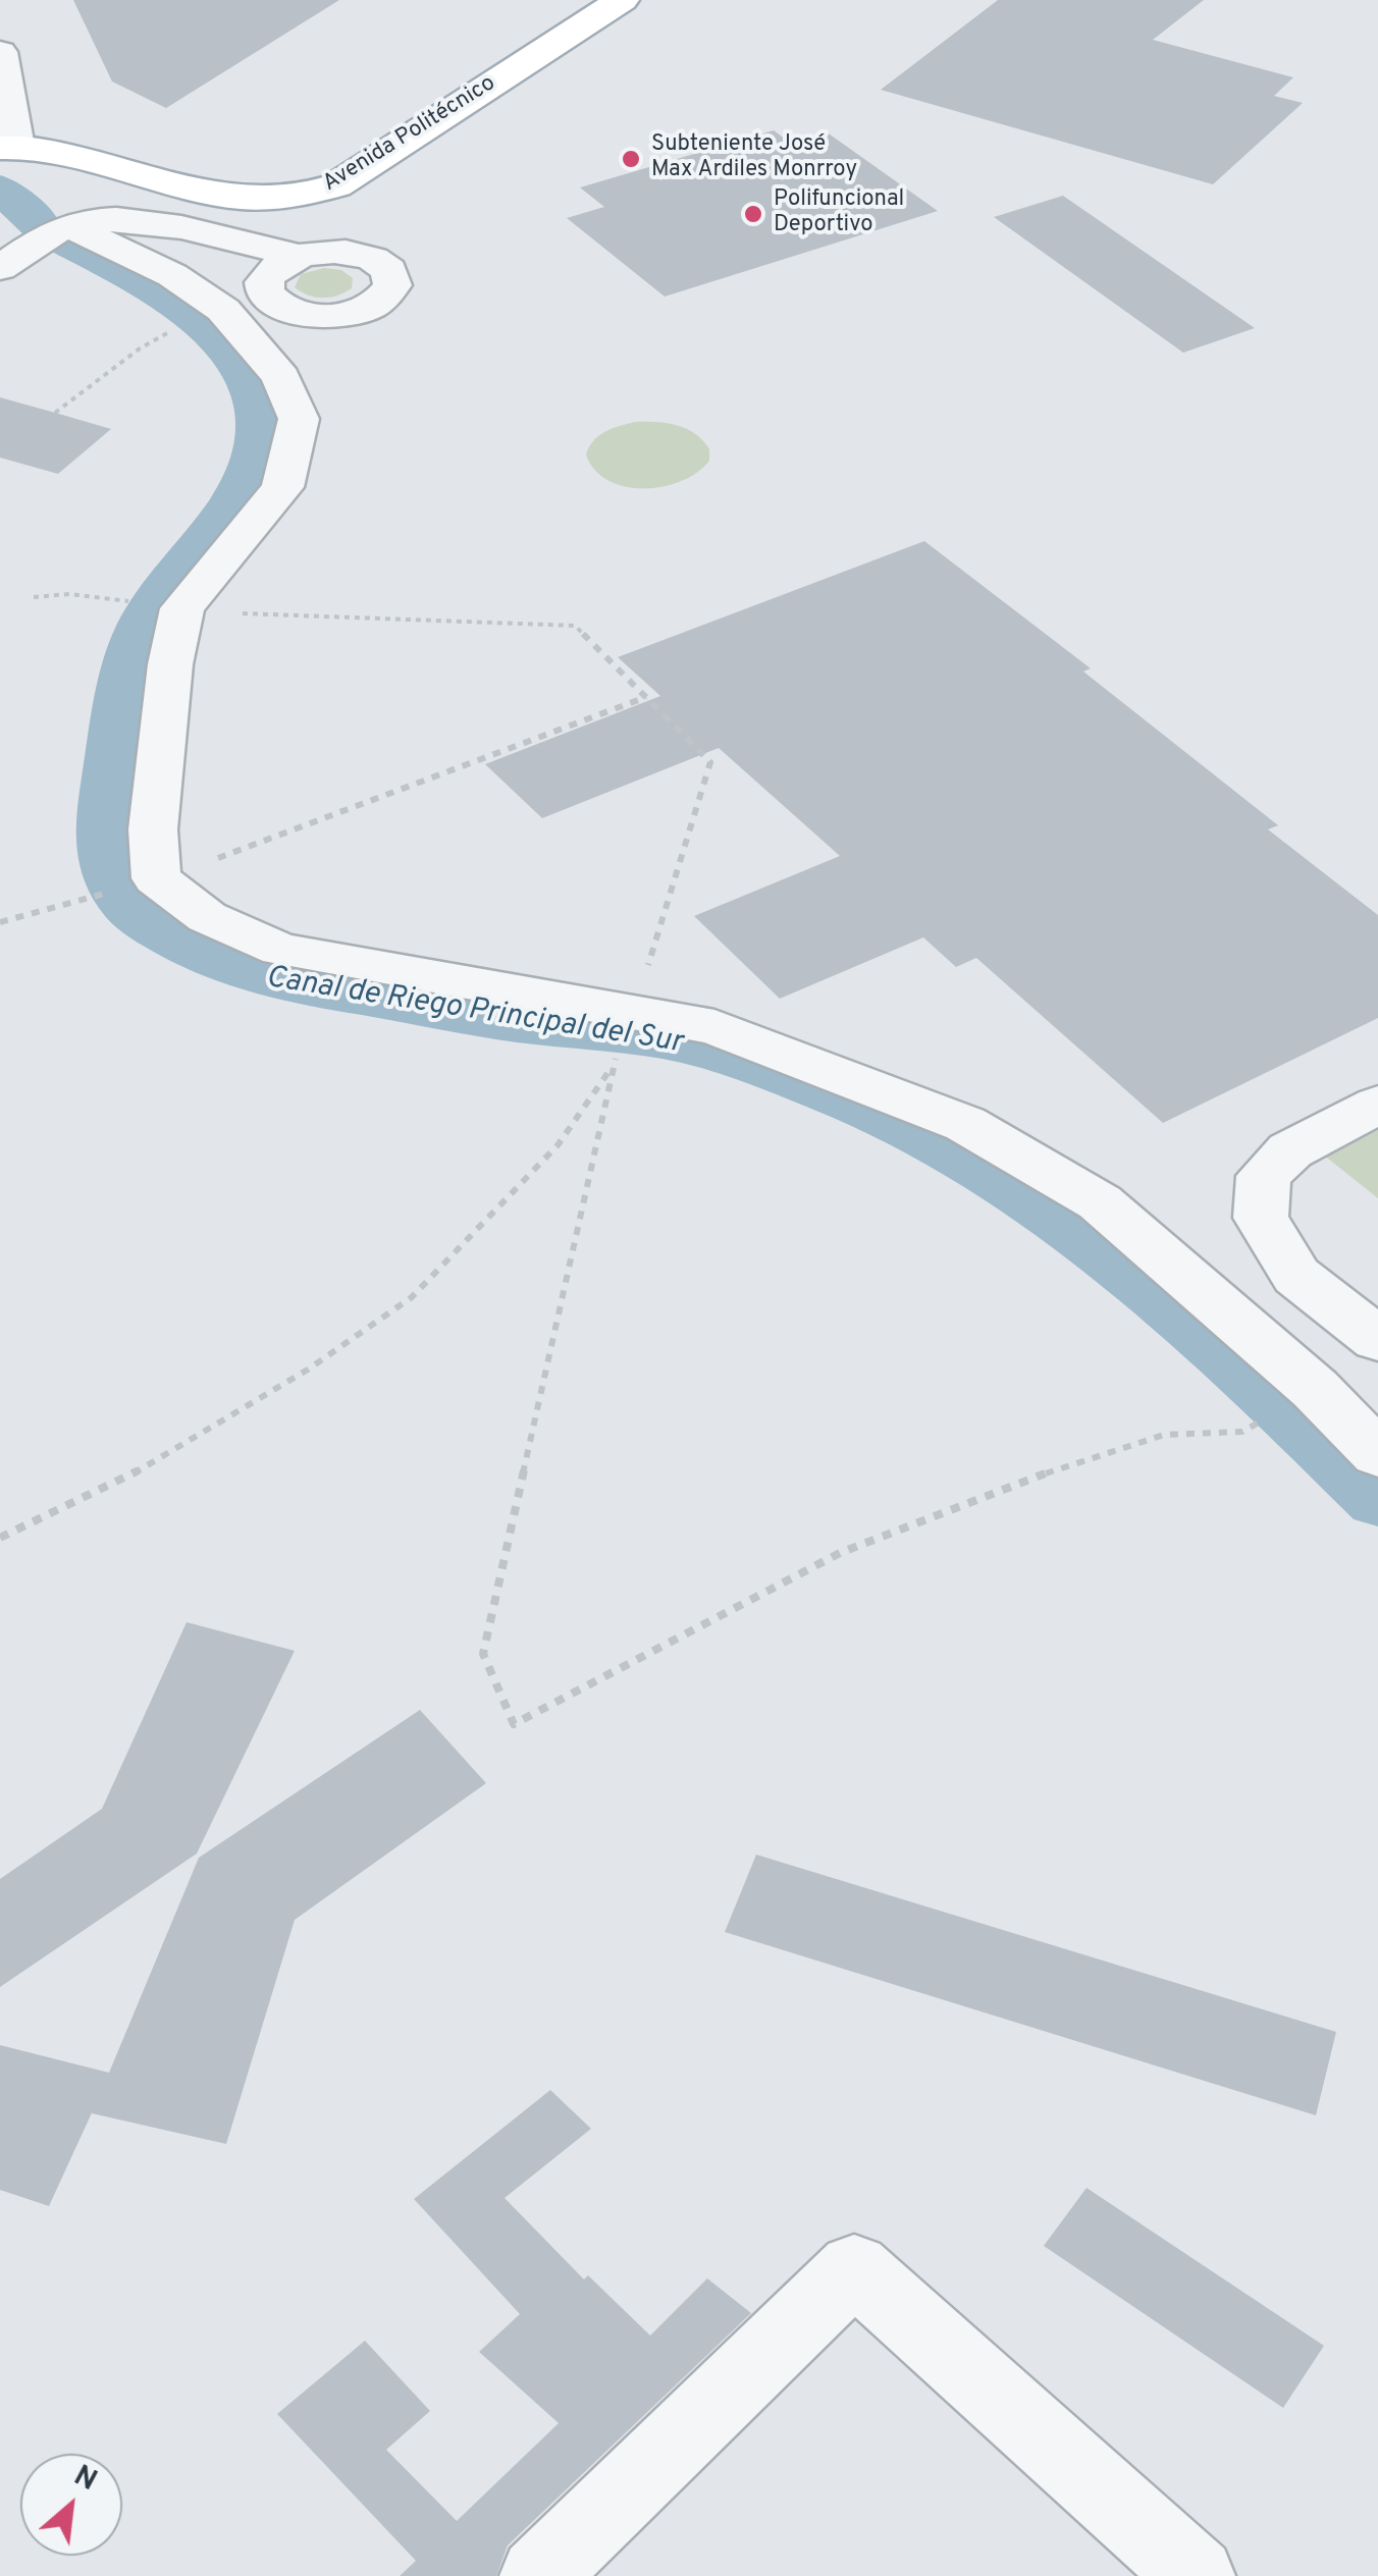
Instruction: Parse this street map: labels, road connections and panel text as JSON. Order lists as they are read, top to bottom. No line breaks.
{"streets":{"main road":["Avenida Politécnico"]},"water":["Canal de Riego Principal del Sur"],"places":["Subteniente José Max Ardiles Monrroy","Polifuncional Deportivo"],"north":"top right"}
